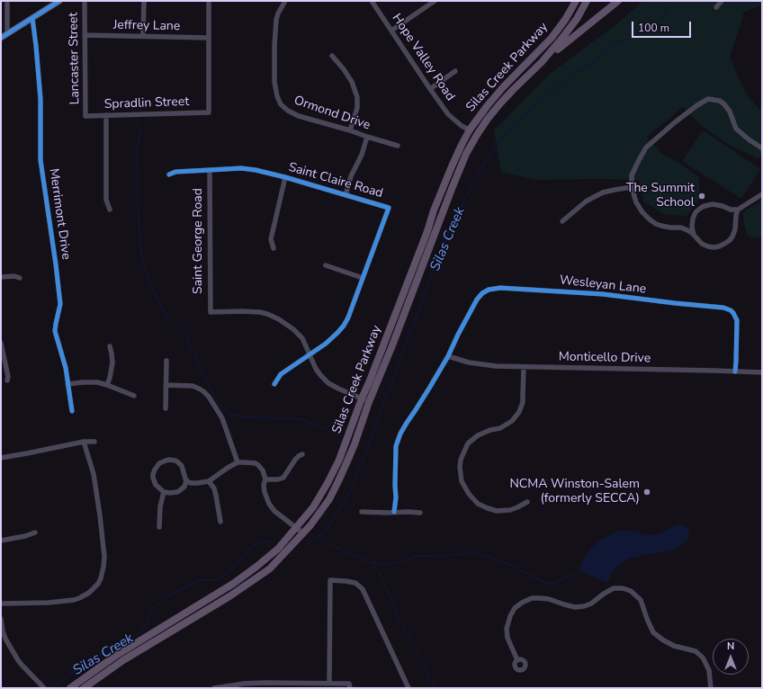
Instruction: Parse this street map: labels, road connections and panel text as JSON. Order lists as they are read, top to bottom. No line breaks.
{"streets":{"main road":["Silas Creek Parkway"],"street":["Jeffrey Lane","Hope Valley Road","Lancaster Street","Spradlin Street","Ormond Drive","Saint Claire Road","Merrimont Drive","Saint George Road","Wesleyan Lane","Monticello Drive"]},"crossings":[["Jeffrey Lane","Lancaster Street"],["Jeffrey Lane","Spradlin Street"],["Hope Valley Road","Silas Creek Parkway"],["Lancaster Street","Spradlin Street"],["Saint Claire Road","Saint George Road"],["Wesleyan Lane","Monticello Drive"]],"water":["Silas Creek"],"places":["The Summit School","NCMA Winston-Salem (formerly SECCA)"],"scale_bar":"100 m","north":"top"}
